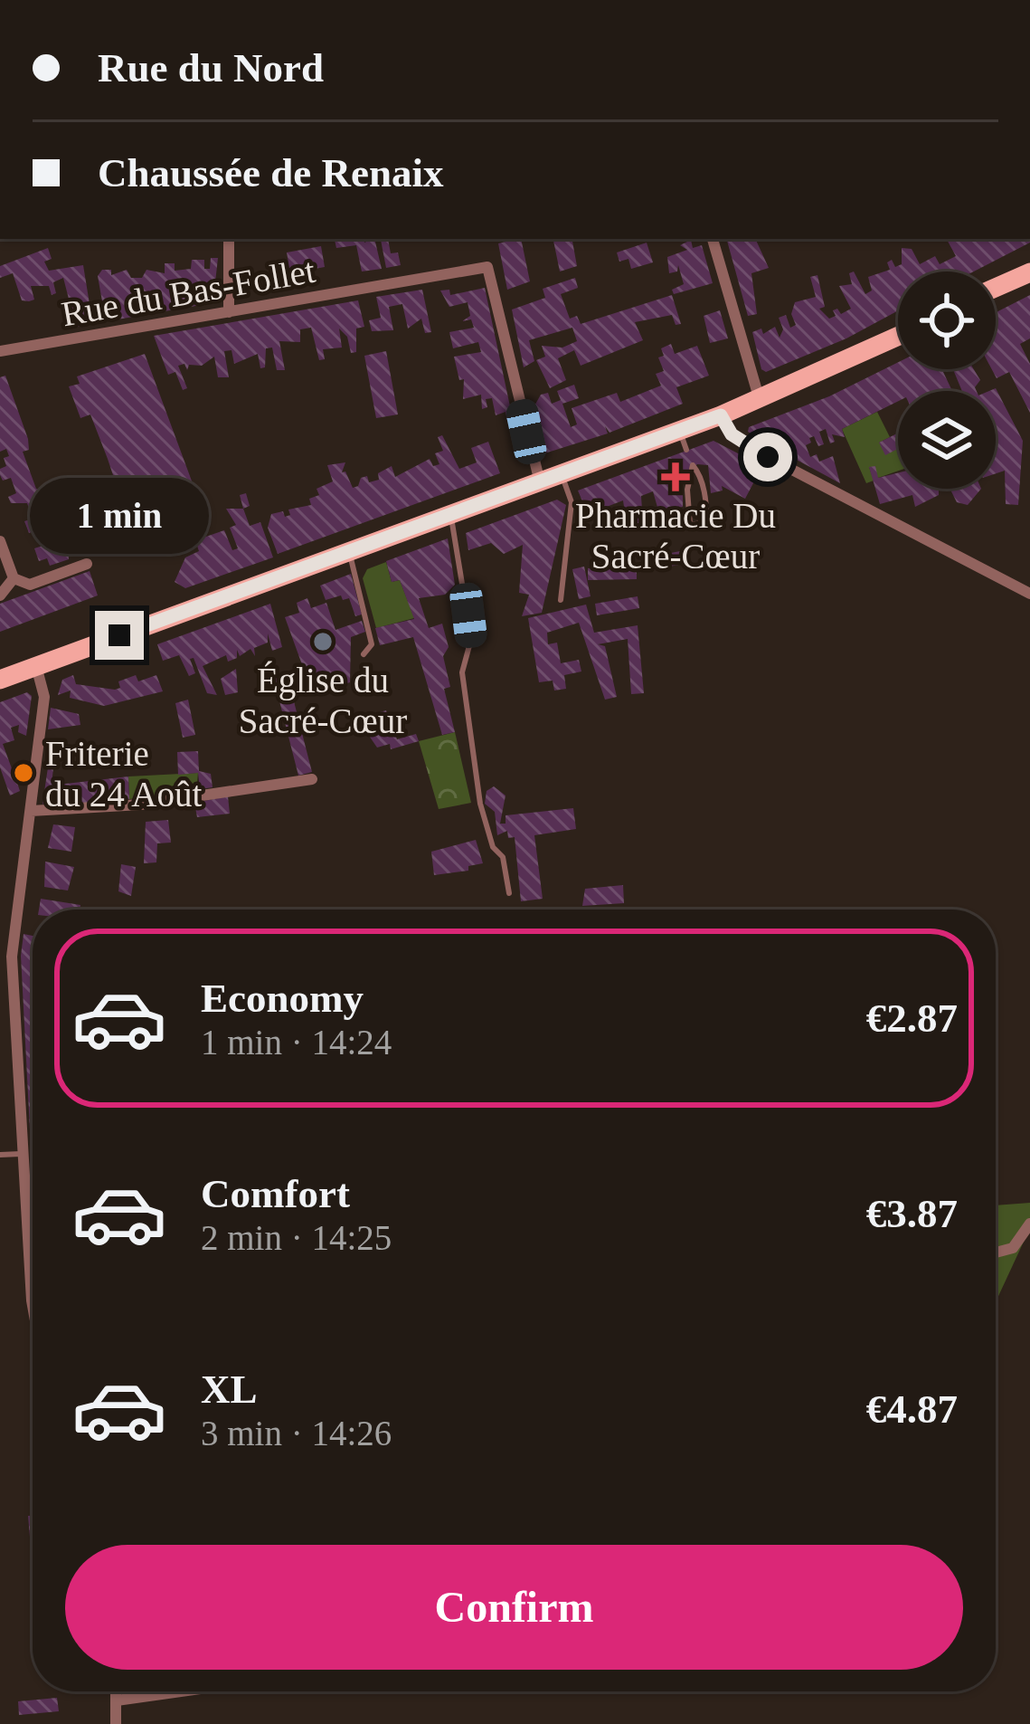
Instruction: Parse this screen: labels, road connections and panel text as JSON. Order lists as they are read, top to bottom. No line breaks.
{"streets":{"street":["Rue du Bas-Follet"]},"places":{"health":["Pharmacie Du Sacré-Cœur"],"other":["Église du Sacré-Cœur","Friterie du 24 Août"]},"page":{"banner":["Rue du Nord","Chaussée de Renaix"],"bubble":"1 min","list":[{"name":"Economy","note":"1 min · 14:24","value":"€2.87"},{"name":"Comfort","note":"2 min · 14:25","value":"€3.87"},{"name":"XL","note":"3 min · 14:26","value":"€4.87"}],"buttons":"Confirm"}}
